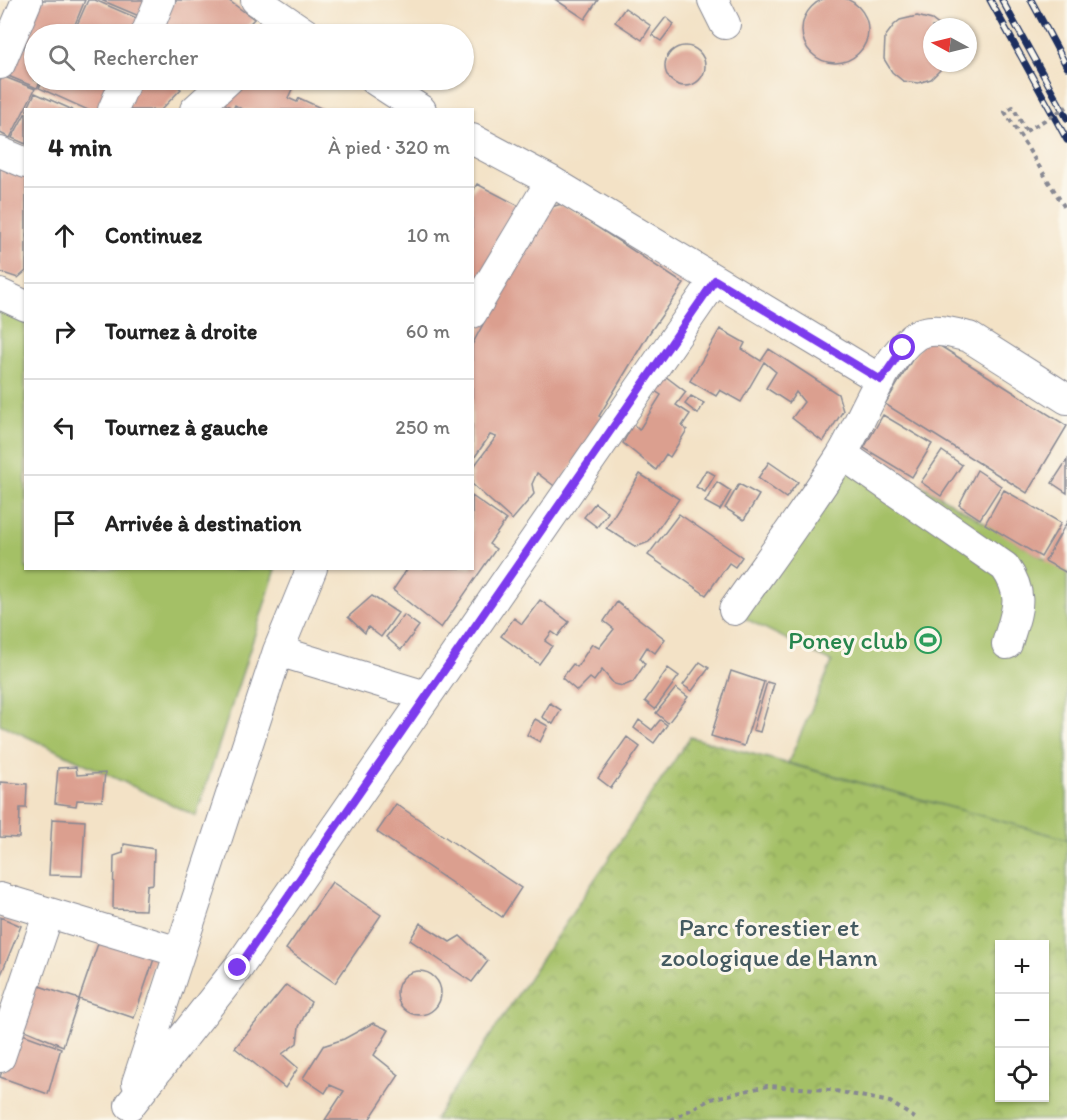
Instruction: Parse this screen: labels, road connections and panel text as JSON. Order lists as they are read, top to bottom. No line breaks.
{"parks":["Parc forestier et zoologique de Hann"],"places":{"sports":["Poney club"]},"north":"left","page":{"search":"Rechercher","heading":["4 min","À pied · 320 m"],"list":[["Continuez","10 m"],["Tournez à droite","60 m"],["Tournez à gauche","250 m"],"Arrivée à destination"],"map_buttons":["+","−"]}}
